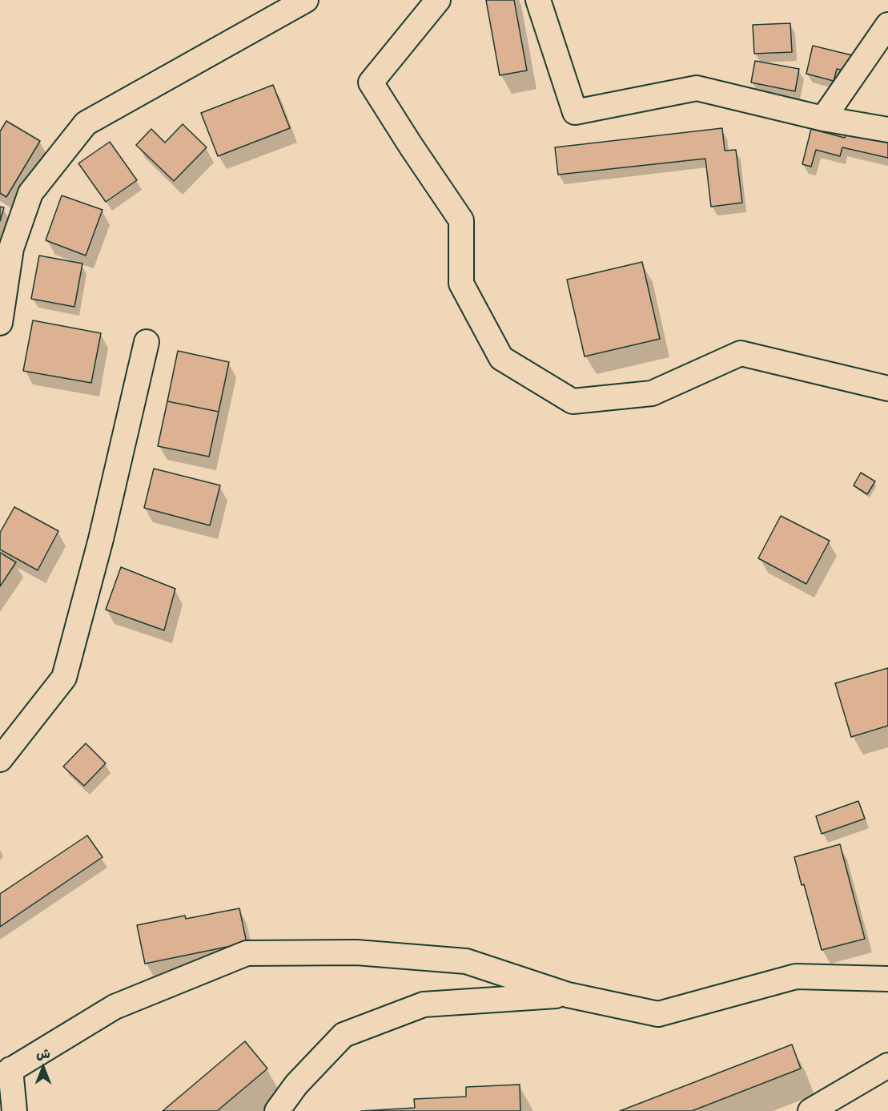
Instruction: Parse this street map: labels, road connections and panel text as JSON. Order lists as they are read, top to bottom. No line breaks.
{"north":"top"}
